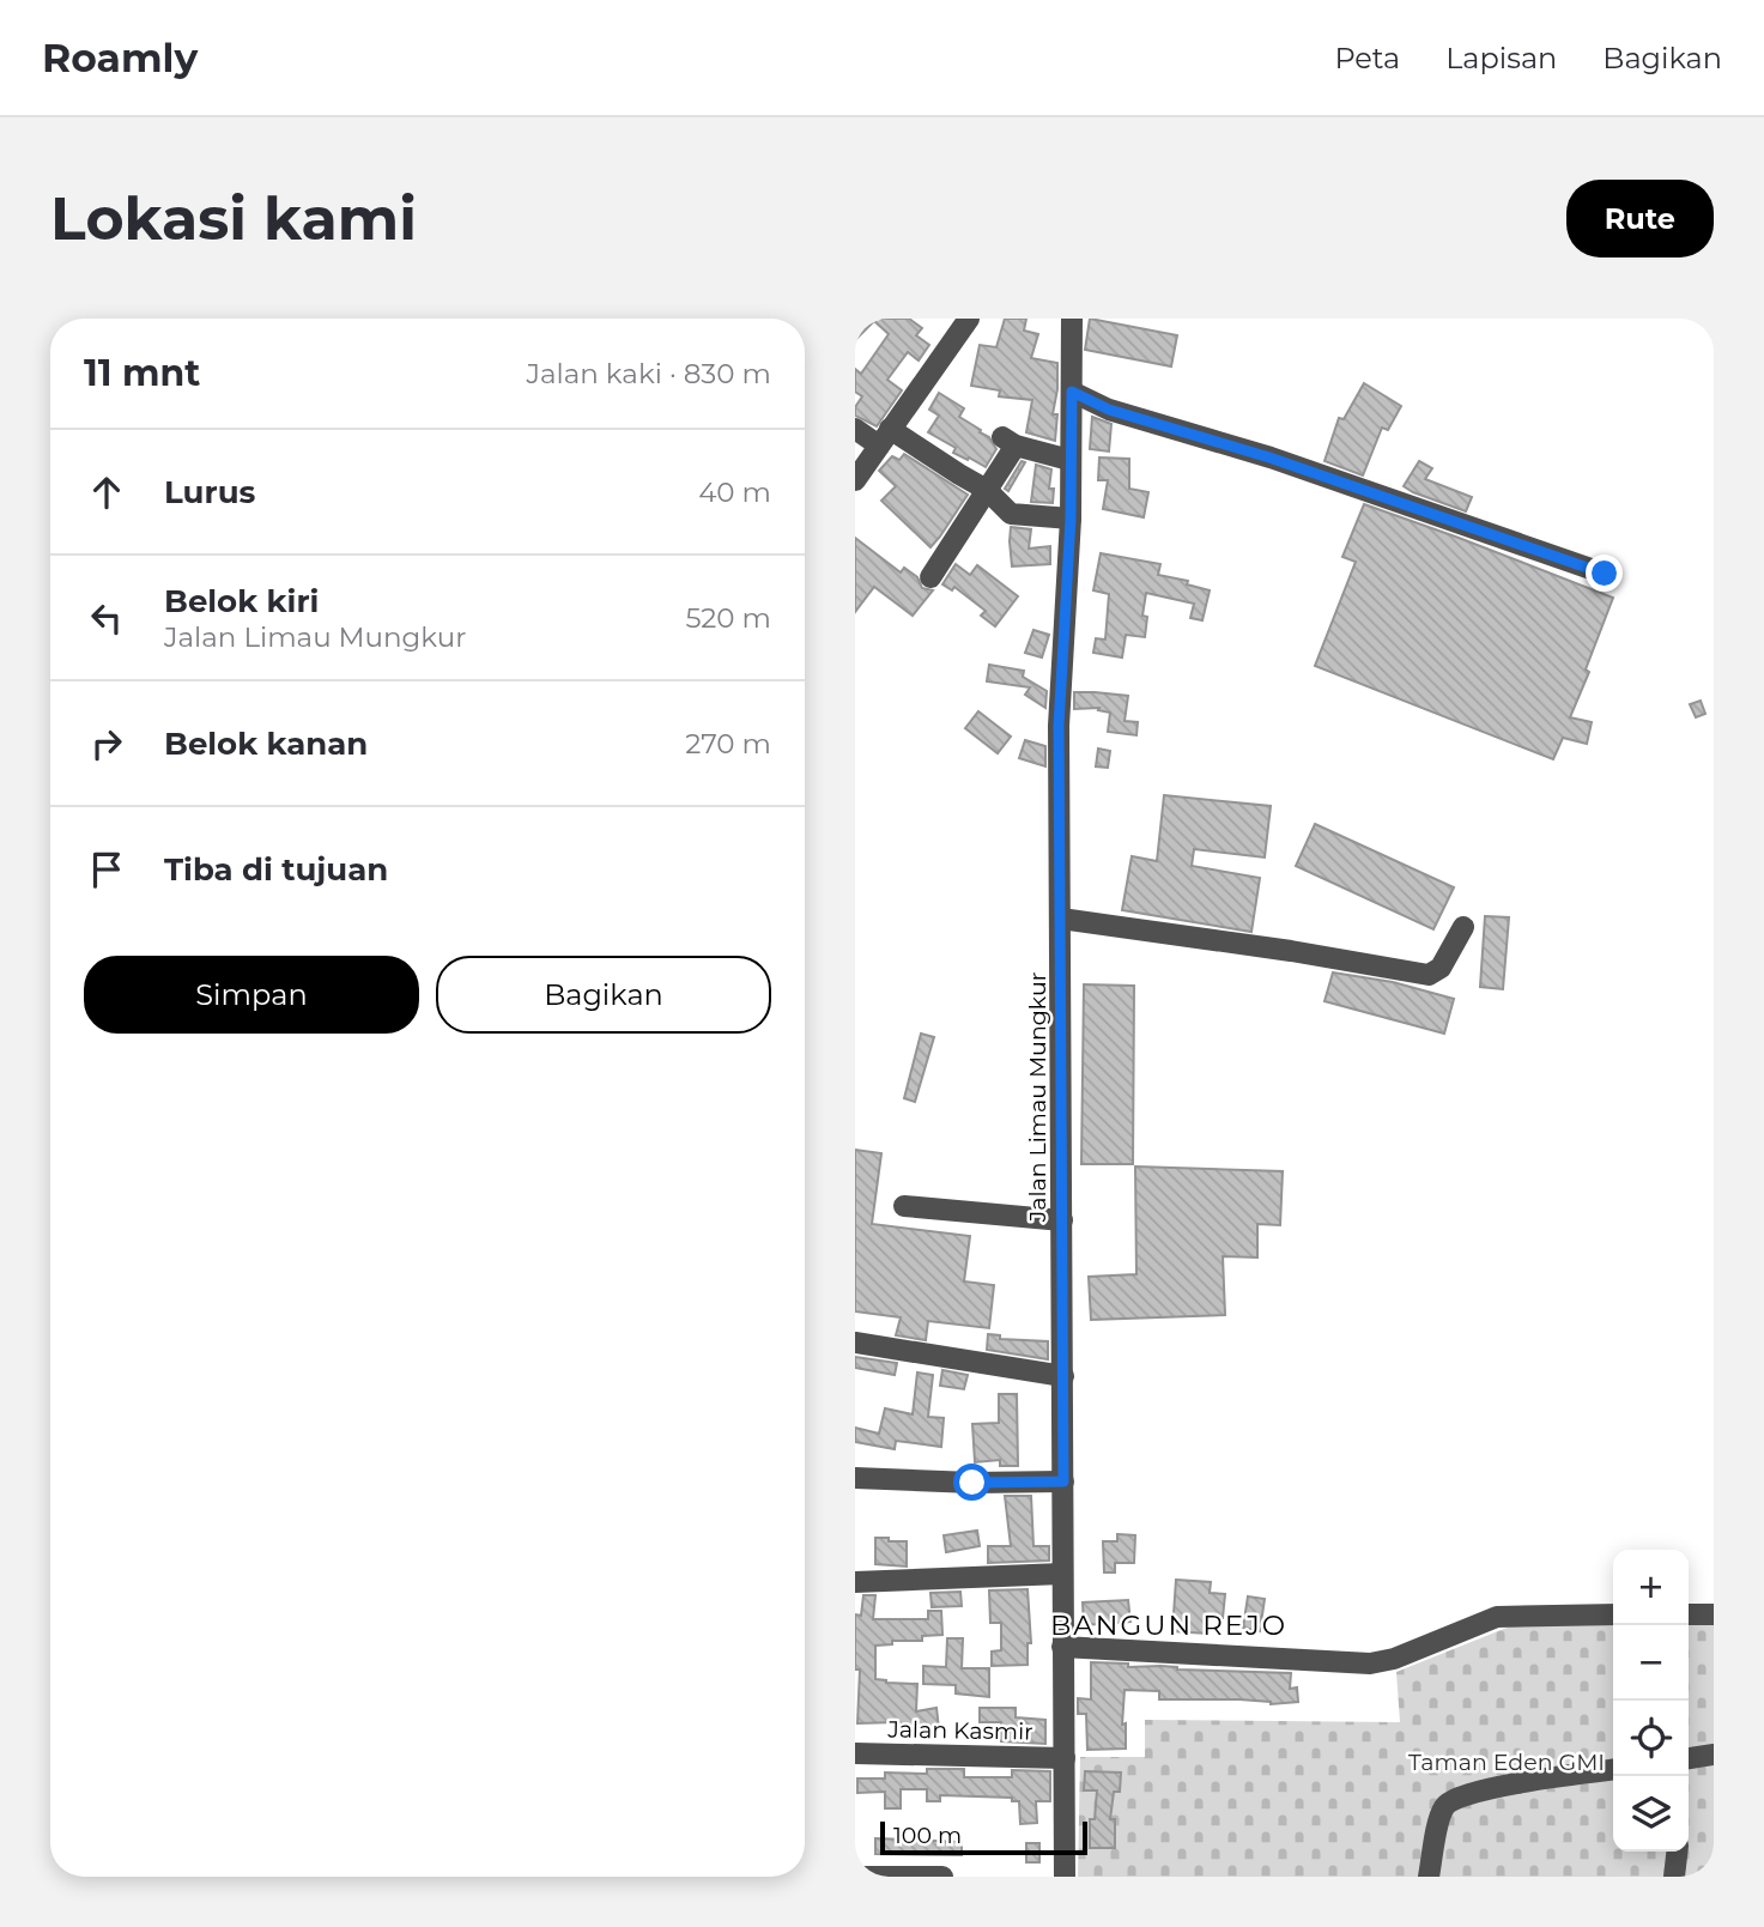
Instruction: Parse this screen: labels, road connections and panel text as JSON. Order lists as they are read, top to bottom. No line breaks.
{"streets":{"street":["Jalan Limau Mungkur","Jalan Kasmir"]},"crossings":[["Jalan Limau Mungkur","Jalan Kasmir"]],"districts":["BANGUN REJO"],"parks":["Taman Eden GMI"],"scale_bar":"100 m","page":{"header":"Roamly","nav":["Peta","Lapisan","Bagikan"],"buttons":["Rute",["Simpan","Bagikan"]],"title":"Lokasi kami","heading":["11 mnt","Jalan kaki · 830 m"],"list":[["Lurus","40 m"],["Belok kiri","Jalan Limau Mungkur","520 m"],["Belok kanan","270 m"],"Tiba di tujuan"],"map_buttons":["+","−"],"scale":"100 m"}}
